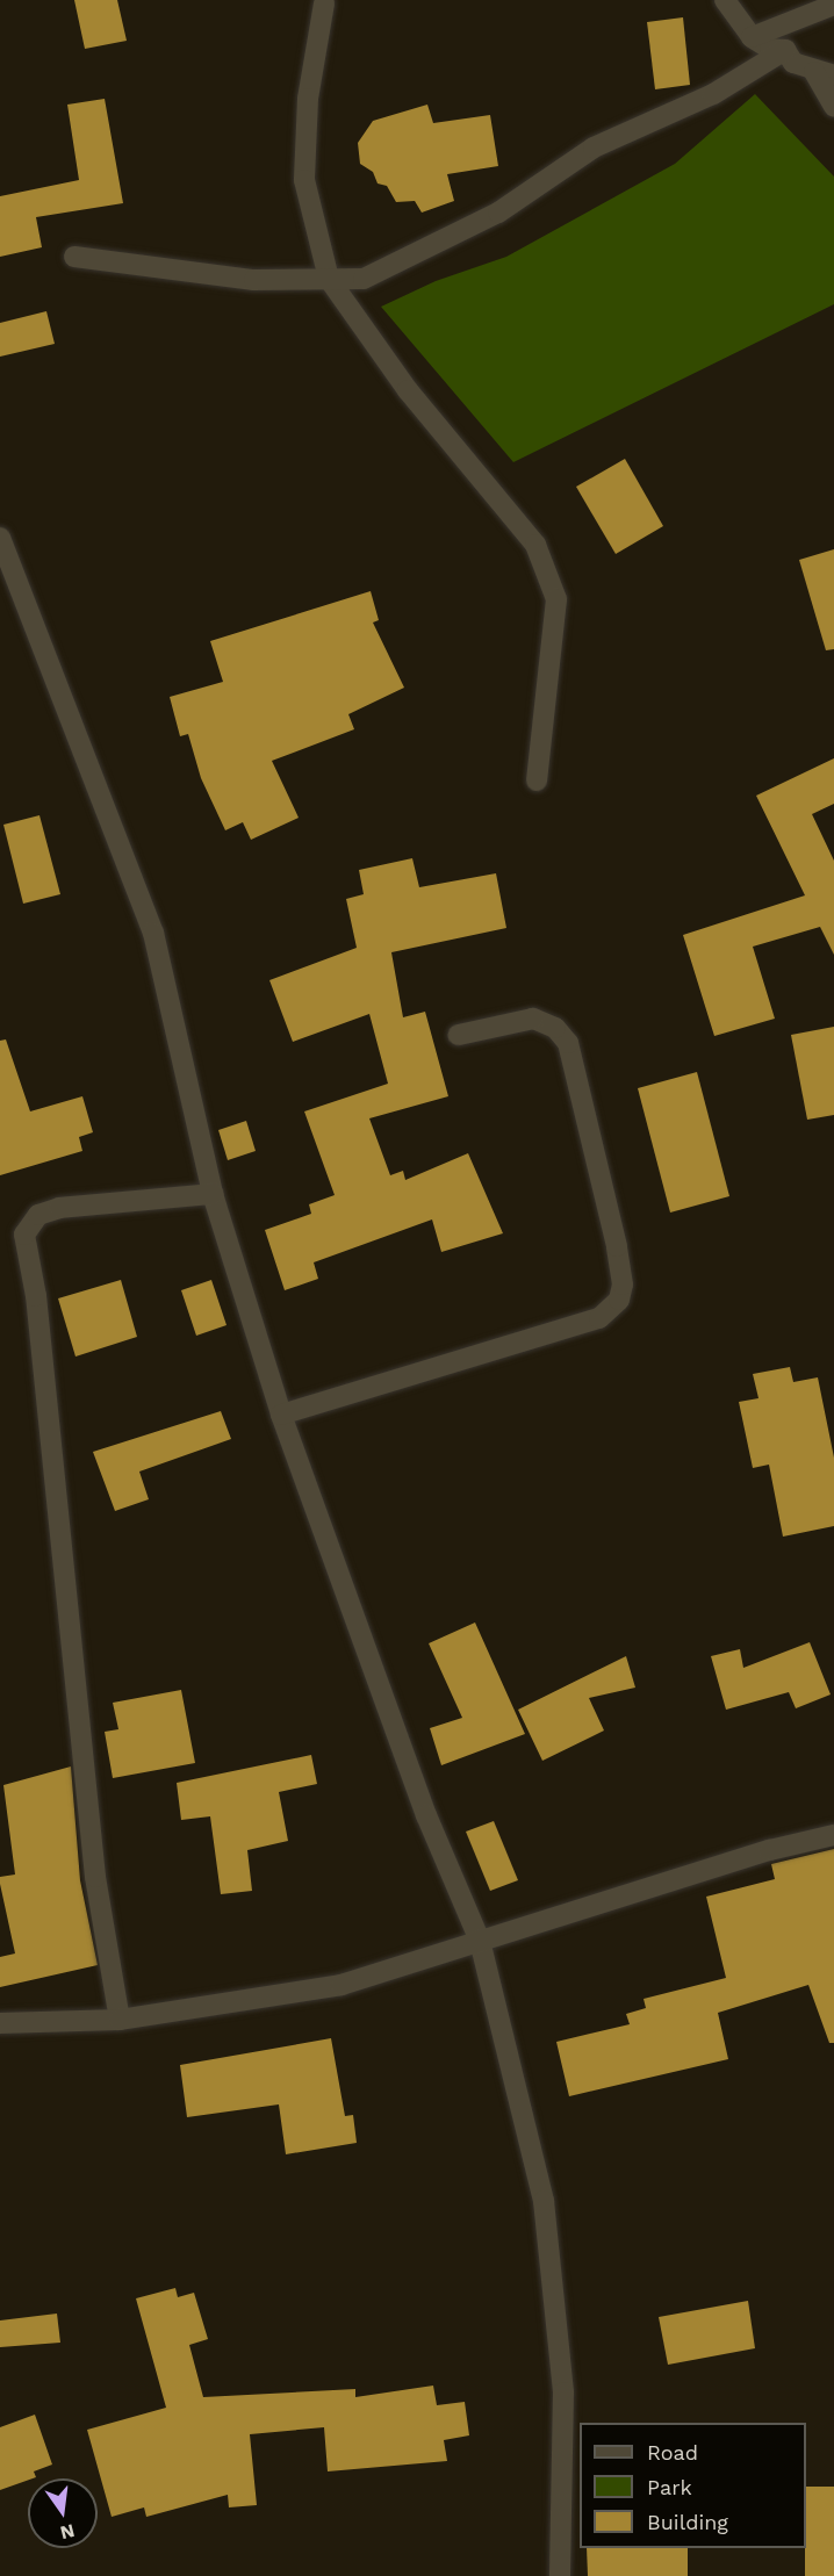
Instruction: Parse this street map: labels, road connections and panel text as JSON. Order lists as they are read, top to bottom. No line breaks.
{"legend":["Road","Park","Building"],"north":"bottom"}
